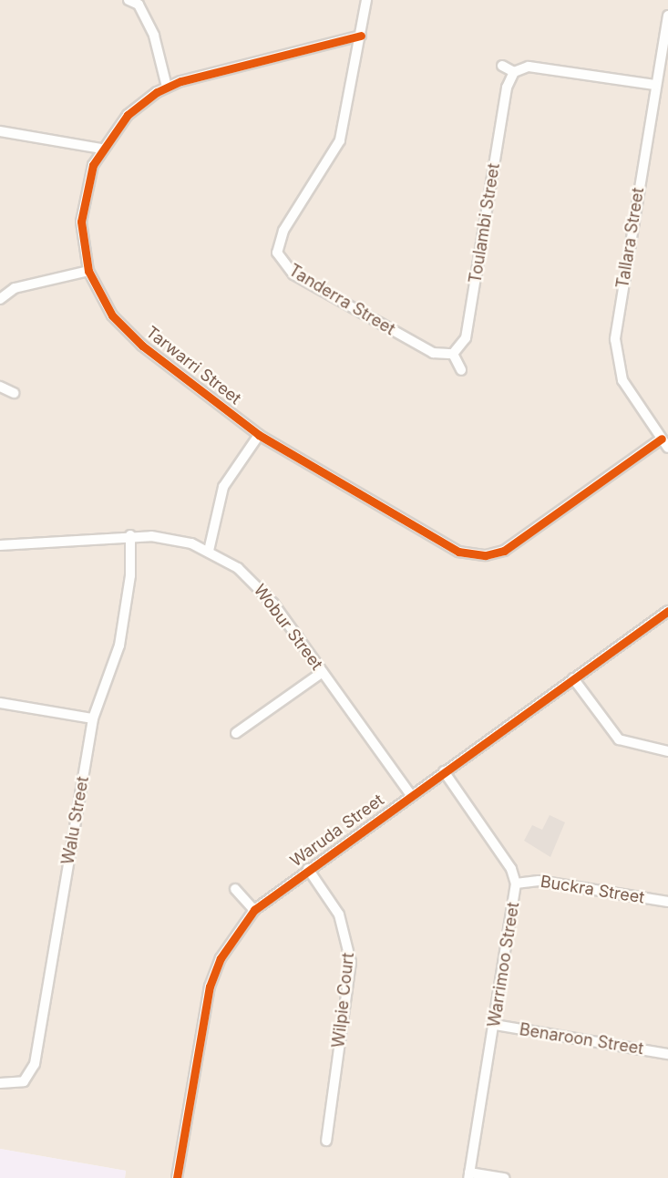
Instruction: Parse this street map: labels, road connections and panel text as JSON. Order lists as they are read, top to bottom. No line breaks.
{"streets":{"street":["Toulambi Street","Tallara Street","Tanderra Street","Tarwarri Street","Wobur Street","Walu Street","Waruda Street","Buckra Street","Warrimoo Street","Wilpie Court","Benaroon Street"]},"crossings":[["Toulambi Street","Tanderra Street"],["Tallara Street","Tarwarri Street"],["Tanderra Street","Tarwarri Street"],["Wobur Street","Walu Street"],["Wobur Street","Waruda Street"],["Waruda Street","Warrimoo Street"],["Waruda Street","Wilpie Court"],["Buckra Street","Warrimoo Street"],["Warrimoo Street","Benaroon Street"]]}
